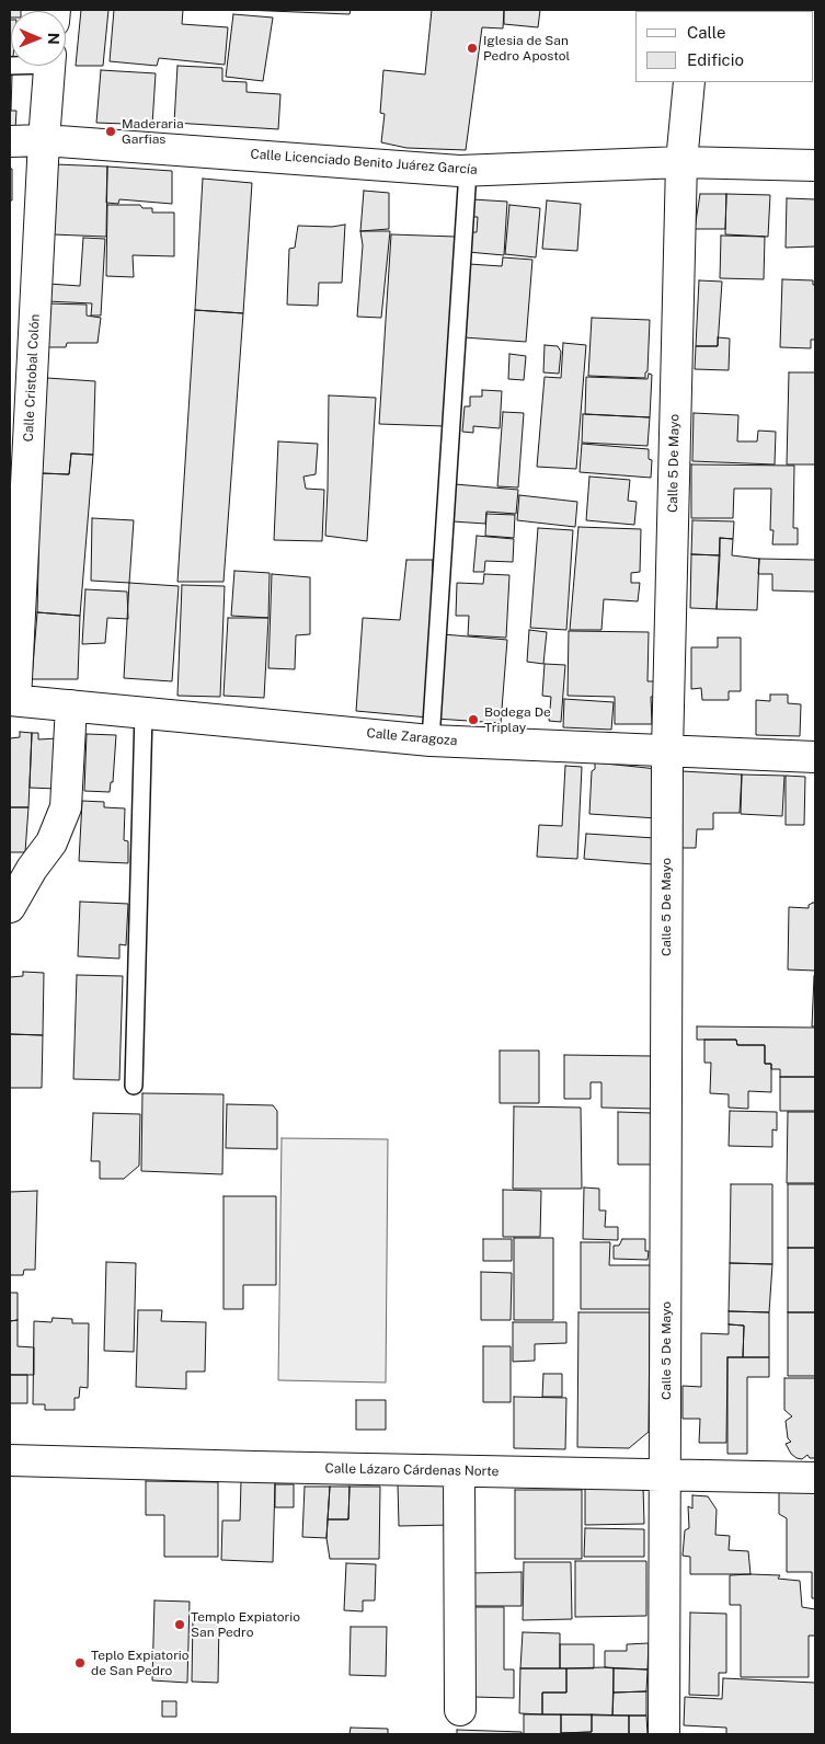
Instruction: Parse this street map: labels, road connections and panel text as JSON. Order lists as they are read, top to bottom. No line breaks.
{"streets":{"street":["Calle Licenciado Benito Juárez García","Calle Cristobal Colón","Calle 5 De Mayo","Calle Zaragoza","Calle Lázaro Cárdenas Norte"]},"crossings":[["Calle Licenciado Benito Juárez García","Calle Cristobal Colón"],["Calle Licenciado Benito Juárez García","Calle 5 De Mayo"],["Calle Cristobal Colón","Calle Zaragoza"],["Calle 5 De Mayo","Calle Zaragoza"],["Calle 5 De Mayo","Calle Lázaro Cárdenas Norte"]],"places":["Iglesia de San Pedro Apostol","Maderaria Garfias","Bodega De Triplay","Templo Expiatorio San Pedro","Teplo Expiatorio de San Pedro"],"legend":["Calle","Edificio"],"north":"right"}
